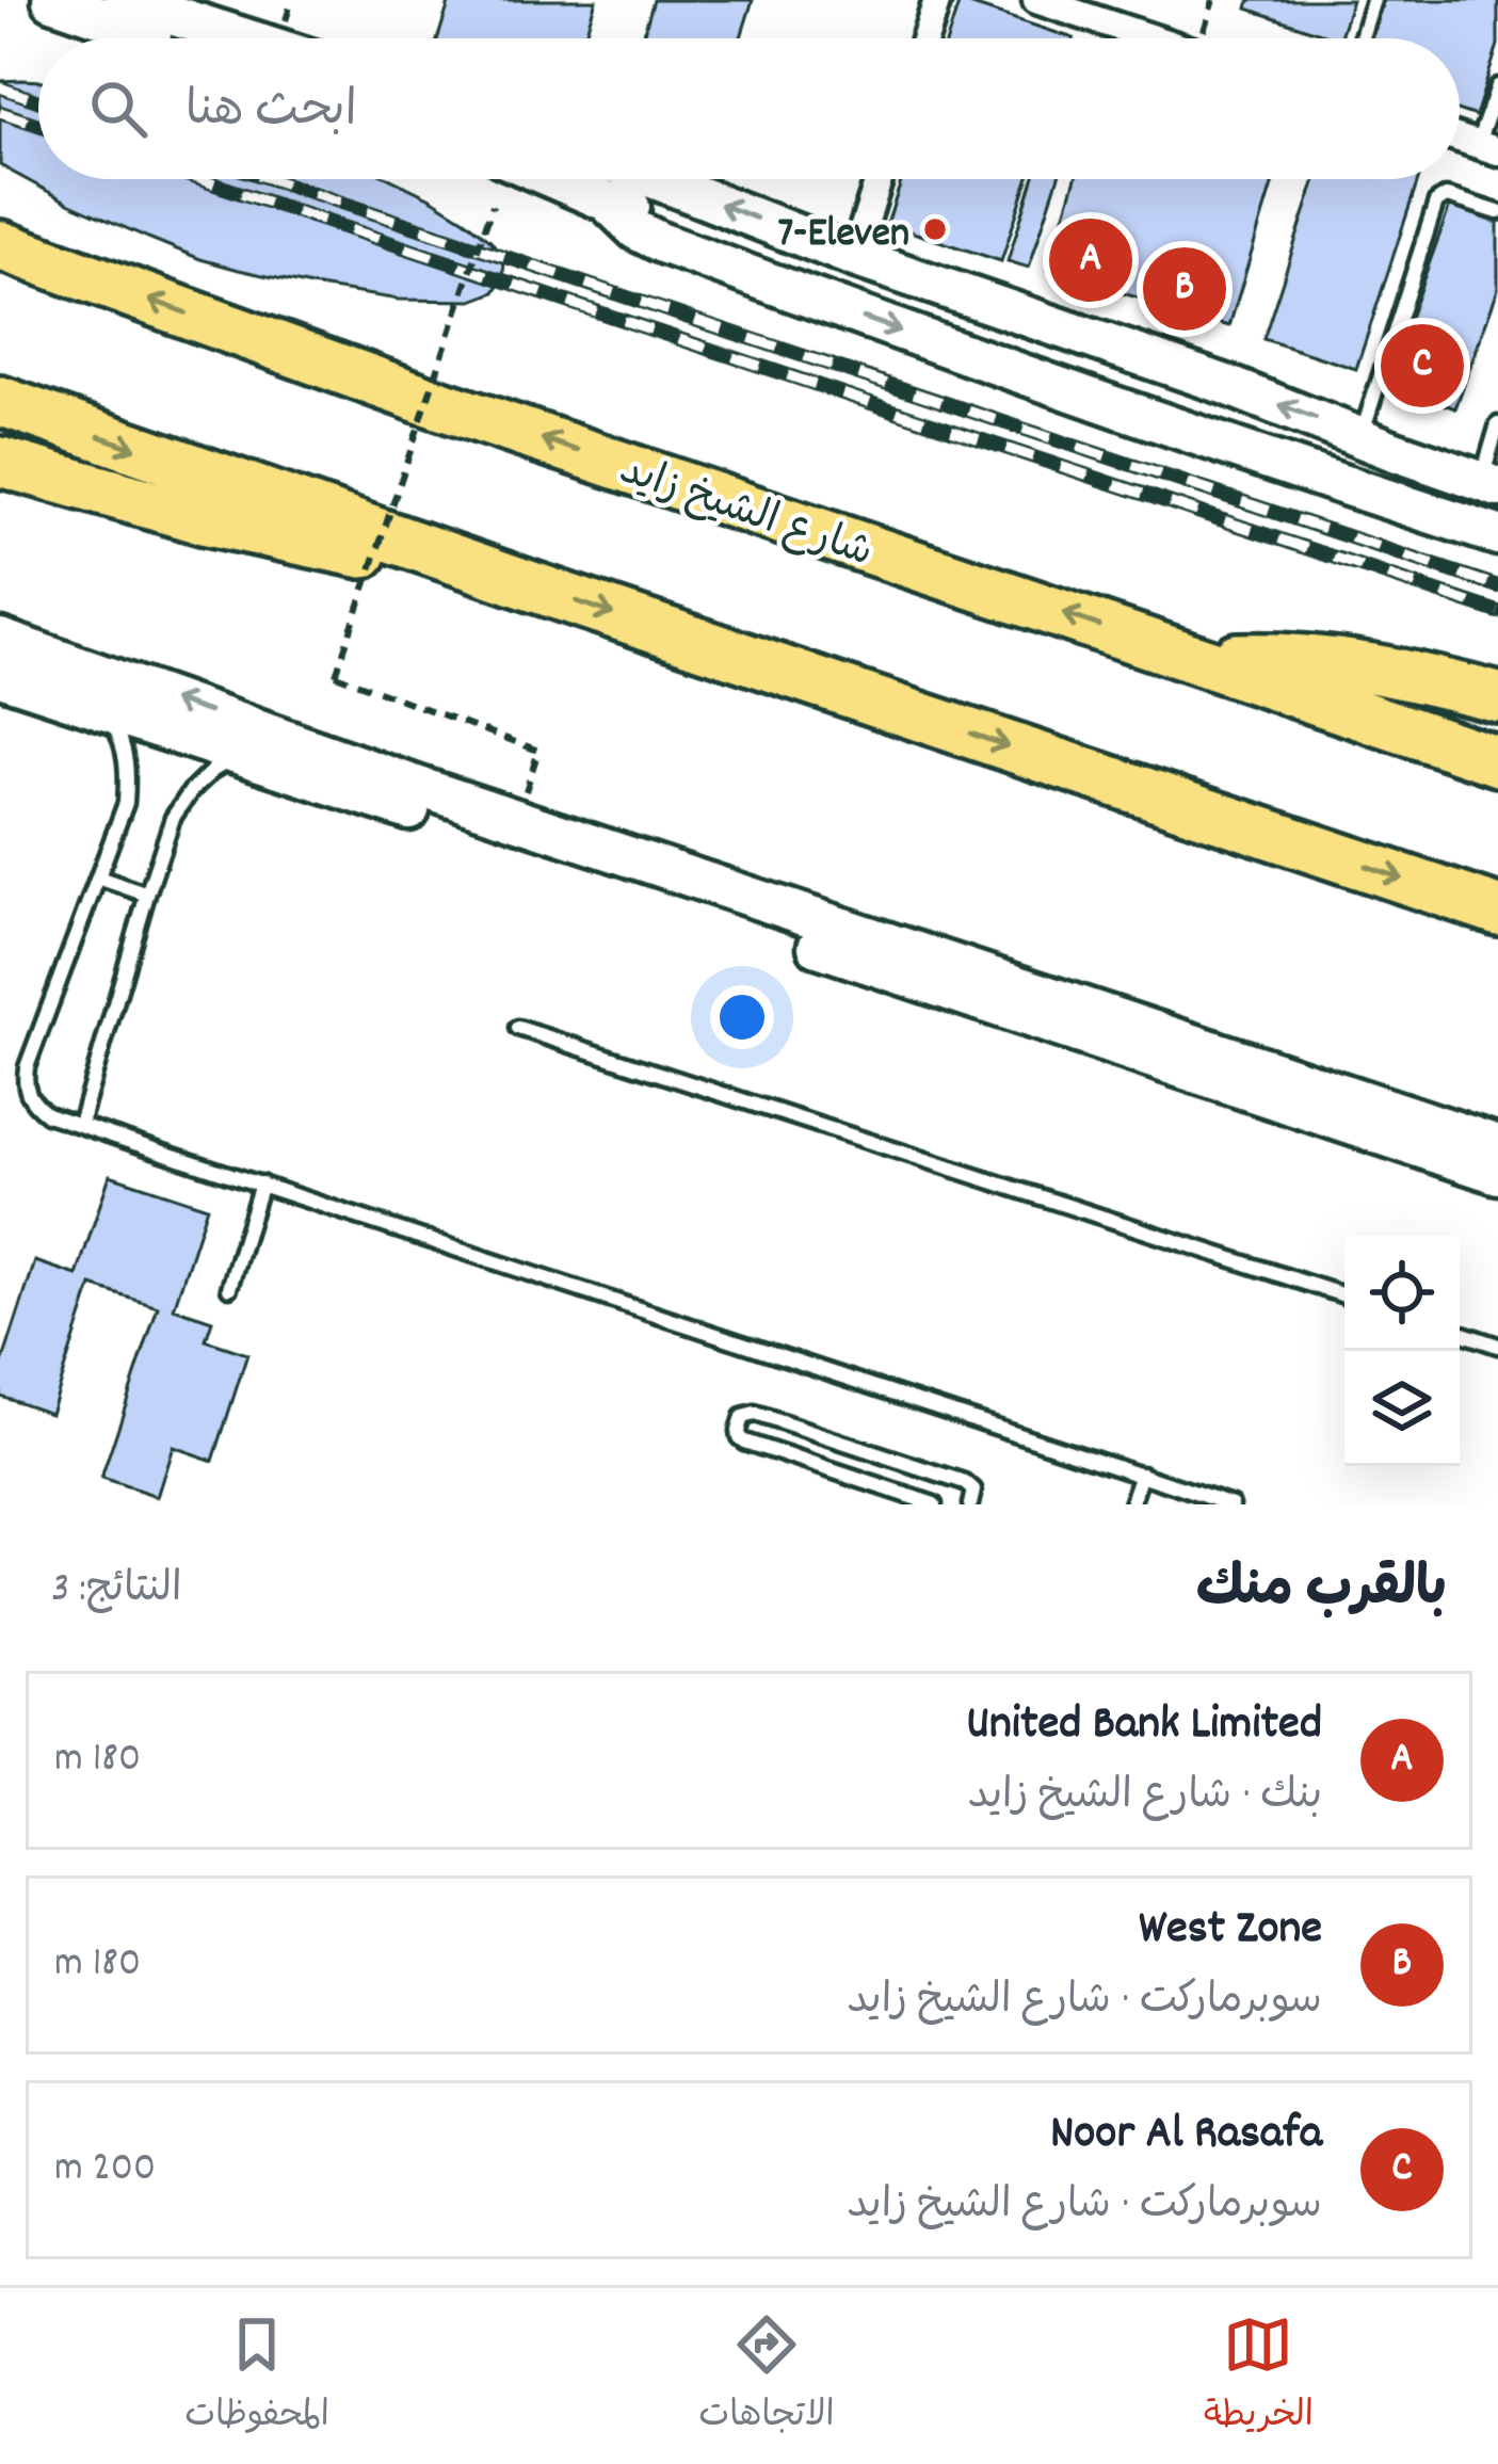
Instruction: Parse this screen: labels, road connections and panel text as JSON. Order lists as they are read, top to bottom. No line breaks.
{"streets":{"highway":["شارع الشيخ زايد"]},"places":["7-Eleven"],"page":{"search":"ابحث هنا","pins":["A","B","C"],"heading":["بالقرب منك","النتائج: 3"],"list":[{"mark":"A","name":"United Bank Limited","note":"بنك · شارع الشيخ زايد","value":"180 m"},{"mark":"B","name":"West Zone","note":"سوبرماركت · شارع الشيخ زايد","value":"180 m"},{"mark":"C","name":"Noor Al Rasafa","note":"سوبرماركت · شارع الشيخ زايد","value":"200 m"}],"nav":["الخريطة","الاتجاهات","المحفوظات"]}}
